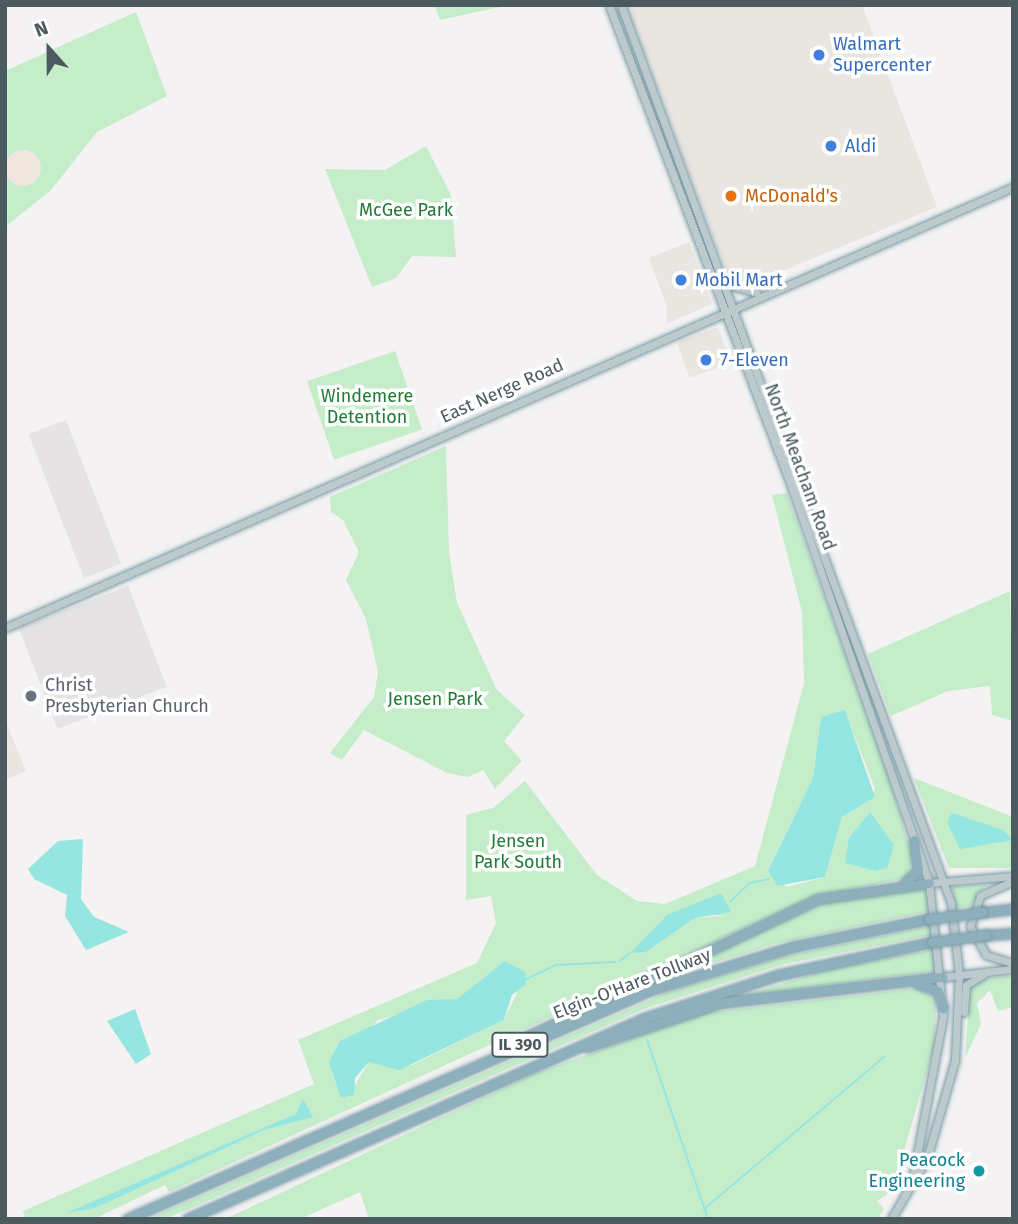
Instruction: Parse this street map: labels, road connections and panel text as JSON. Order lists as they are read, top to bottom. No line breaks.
{"streets":{"highway":["Elgin-O'Hare Tollway","IL 390"],"main road":["East Nerge Road","North Meacham Road"]},"crossings":[["East Nerge Road","North Meacham Road"]],"parks":["McGee Park","Windemere Detention","Jensen Park","Jensen Park South"],"places":["Walmart Supercenter","Aldi","McDonald's","Mobil Mart","7-Eleven","Christ Presbyterian Church","Peacock Engineering"],"north":"top"}
